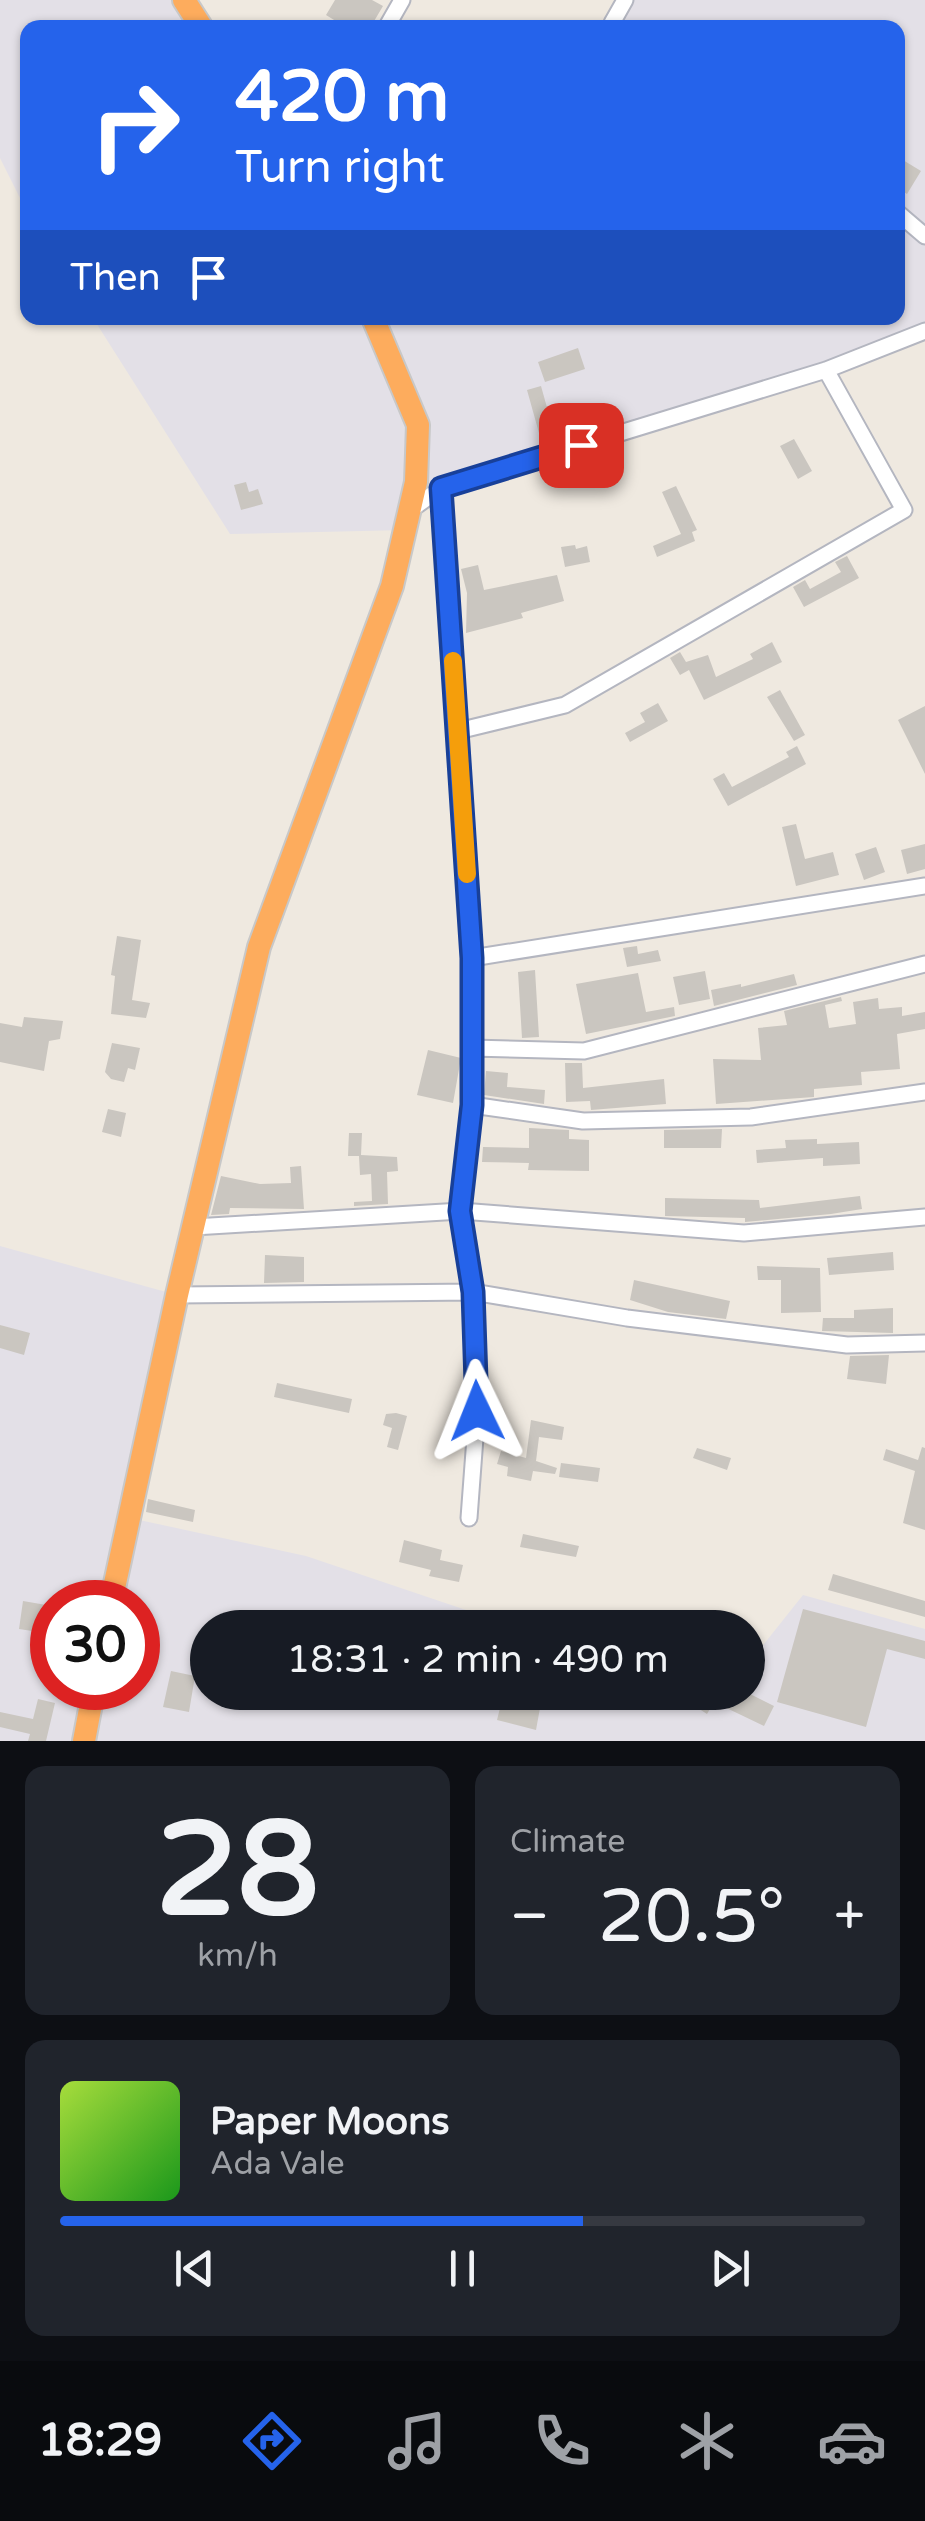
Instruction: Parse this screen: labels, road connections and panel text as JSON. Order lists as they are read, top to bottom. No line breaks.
{"page":{"turn":["420 m","Turn right"],"then":"Then","limit":"30","trip":"18:31 · 2 min · 490 m","tile":[["28","km/h"],"Climate"],"heat":["−","20.5°","+"],"song":["Paper Moons","Ada Vale"],"tabs":"18:29"}}
